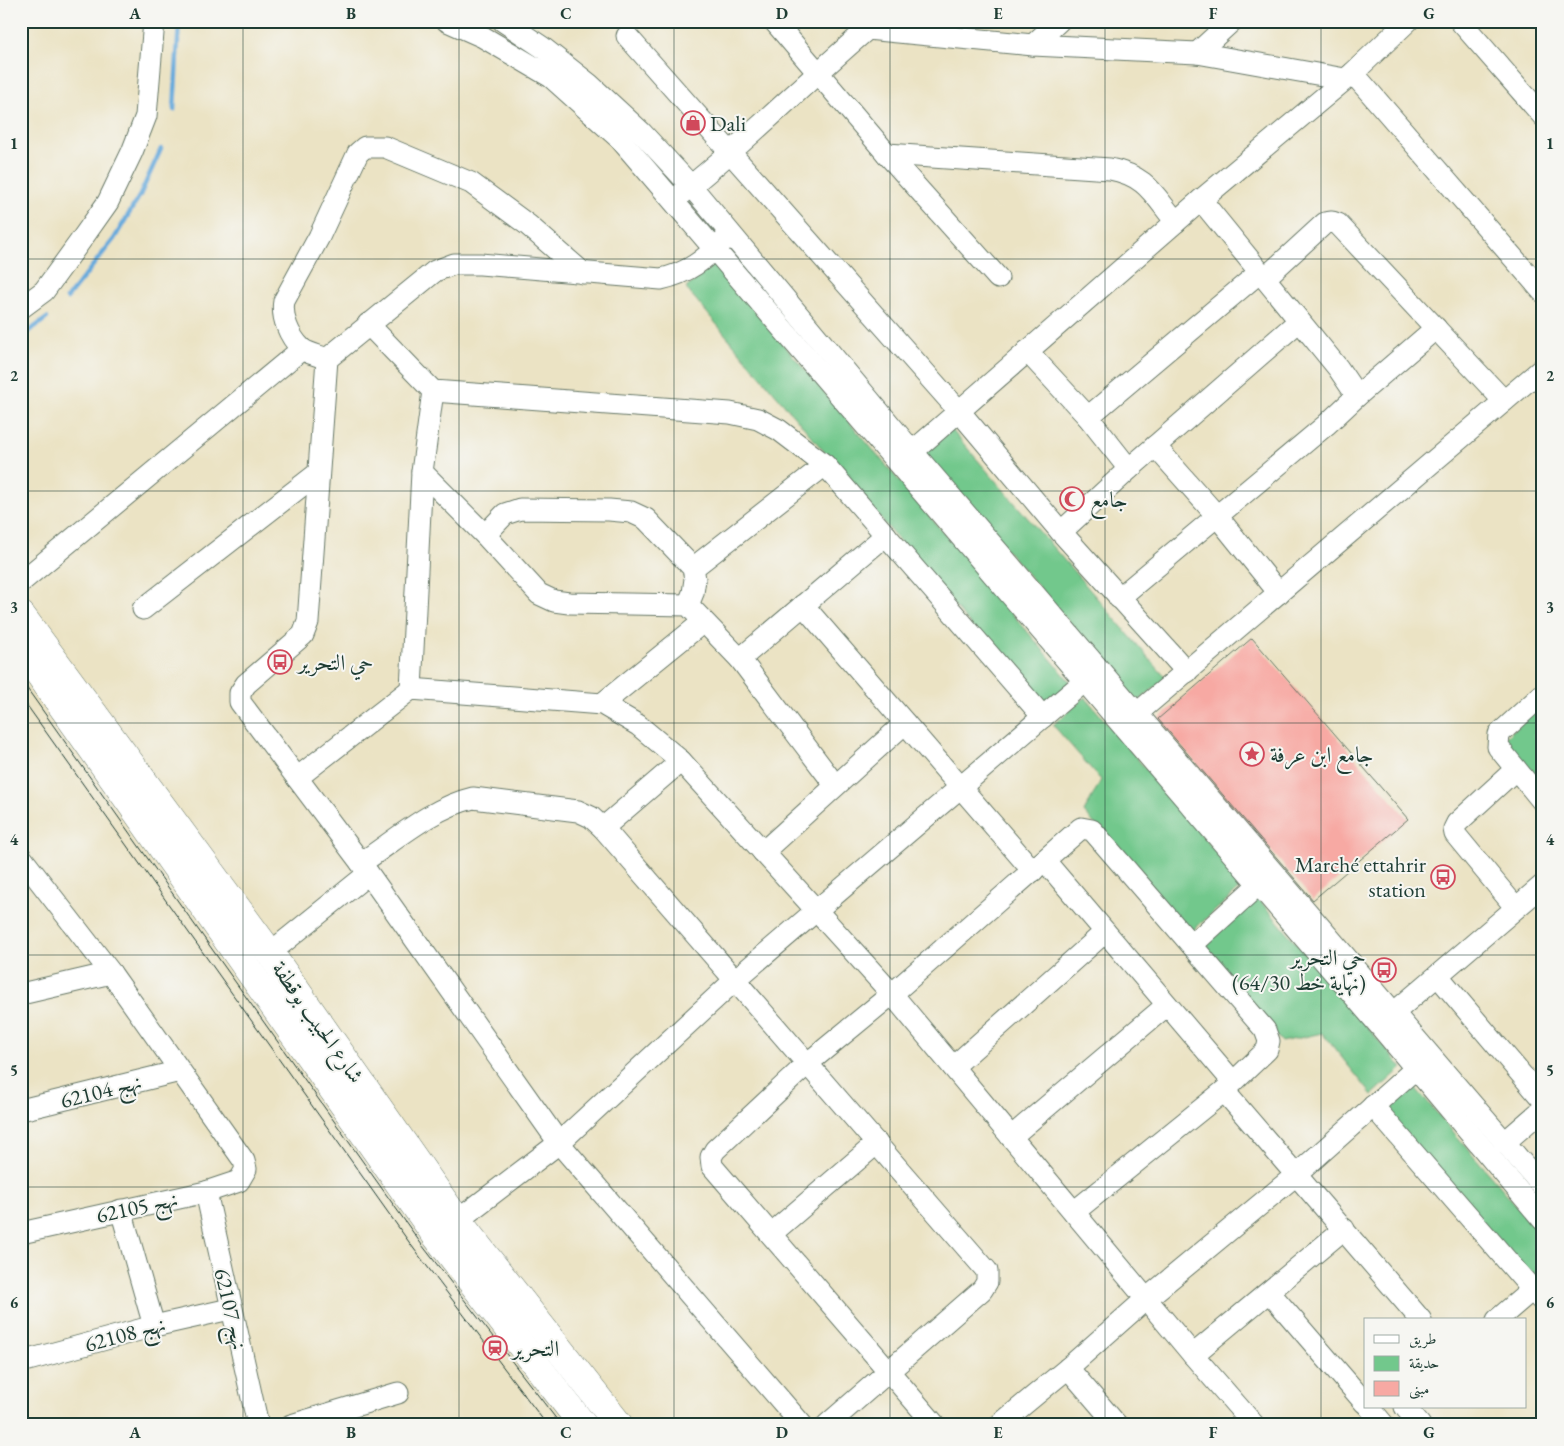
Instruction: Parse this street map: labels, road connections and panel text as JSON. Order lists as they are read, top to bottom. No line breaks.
{"streets":{"main road":["شارع الحبيب بوقطفة"],"street":["نهج 62104","نهج 62105","نهج 62107","نهج 62108"]},"crossings":[["نهج 62104","نهج 62105"],["نهج 62105","نهج 62107"],["نهج 62107","نهج 62108"]],"places":{"shop":["Dali"],"mosque":["جامع"],"bus stop":["حي التحرير","Marché ettahrir station","حي التحرير (نهاية خط 64/30)"],"place":["جامع ابن عرفة"],"station":["التحرير"]},"legend":["طريق","حديقة","مبنى"],"grid":{"columns":["A","B","C","D","E","F","G"],"rows":["1","2","3","4","5","6"]}}
